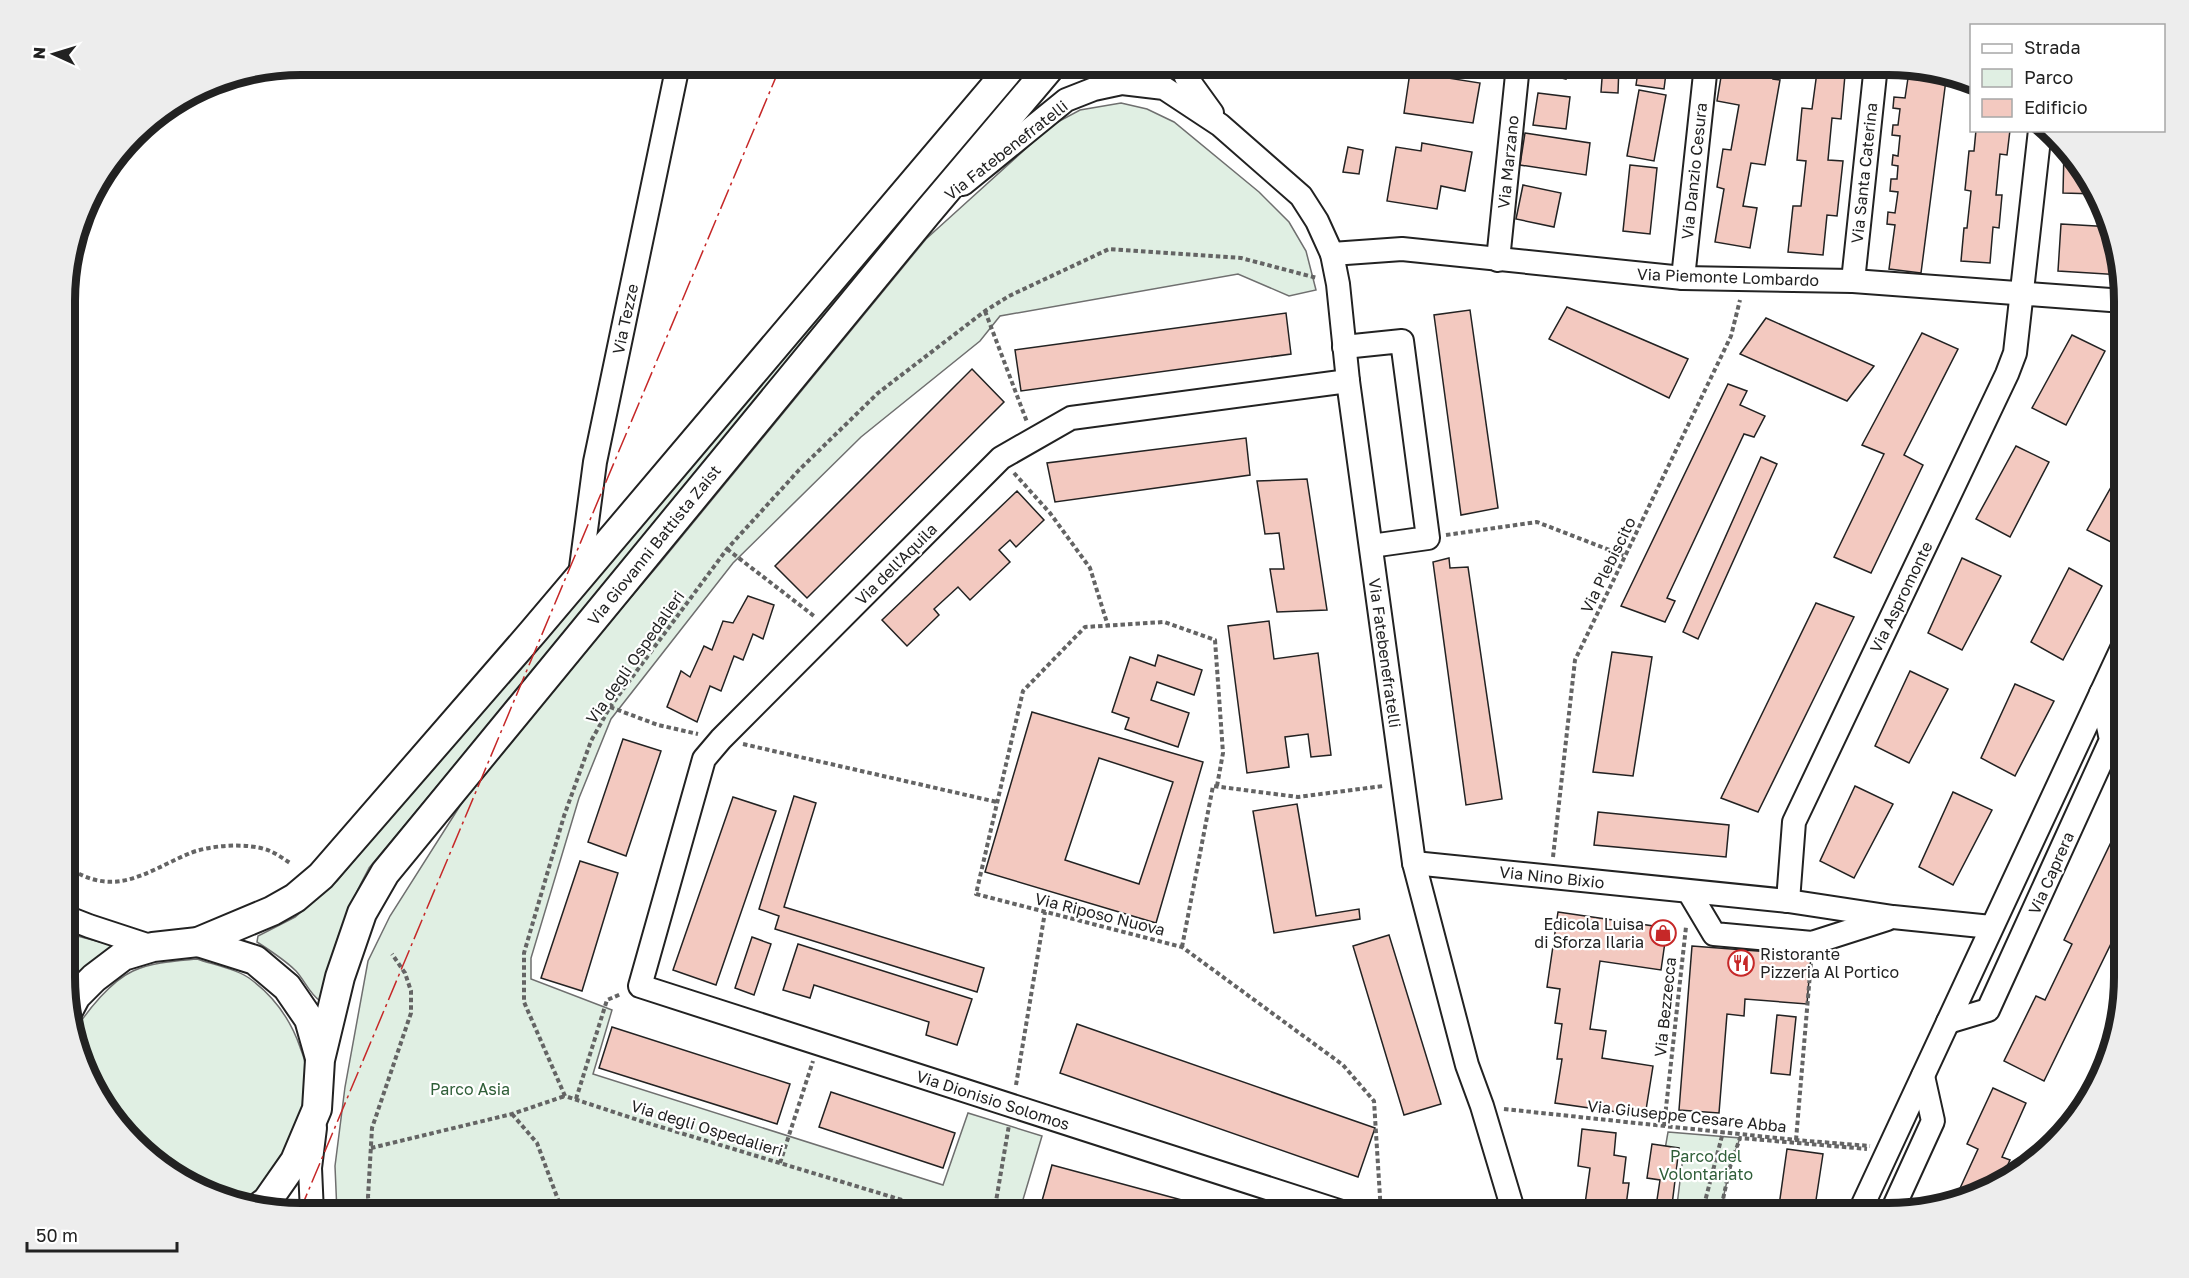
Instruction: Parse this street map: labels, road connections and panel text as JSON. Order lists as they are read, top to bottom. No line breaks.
{"streets":{"main road":["Via Giovanni Battista Zaist"],"street":["Via Fatebenefratelli","Via Marzano","Via Danzio Cesura","Via Santa Caterina","Via Piemonte Lombardo","Via Tezze","Via dell'Aquila","Via Aspromonte","Via Caprera","Via Nino Bixio","Via Dionisio Solomos"],"path":["Via Plebiscito","Via degli Ospedalieri","Via Riposo Nuova","Via Bezzecca","Via Giuseppe Cesare Abba"]},"crossings":[["Via Fatebenefratelli","Via Piemonte Lombardo"],["Via Fatebenefratelli","Via Giovanni Battista Zaist"],["Via Fatebenefratelli","Via dell'Aquila"],["Via Fatebenefratelli","Via degli Ospedalieri"],["Via Fatebenefratelli","Via Nino Bixio"],["Via Fatebenefratelli","Via Giuseppe Cesare Abba"],["Via Marzano","Via Piemonte Lombardo"],["Via Danzio Cesura","Via Piemonte Lombardo"],["Via Santa Caterina","Via Piemonte Lombardo"],["Via Piemonte Lombardo","Via Plebiscito"],["Via Piemonte Lombardo","Via Aspromonte"],["Via Tezze","Via Giovanni Battista Zaist"],["Via dell'Aquila","Via Dionisio Solomos"],["Via Plebiscito","Via Nino Bixio"],["Via Aspromonte","Via Nino Bixio"],["Via Caprera","Via Nino Bixio"],["Via Caprera","Via Giuseppe Cesare Abba"],["Via Bezzecca","Via Giuseppe Cesare Abba"]],"parks":["Parco Asia","Parco del Volontariato"],"places":{"shop":["Edicola Luisa di Sforza Ilaria"],"restaurant":["Ristorante Pizzeria Al Portico"]},"legend":["Strada","Parco","Edificio"],"scale_bar":"50 m","north":"left"}
